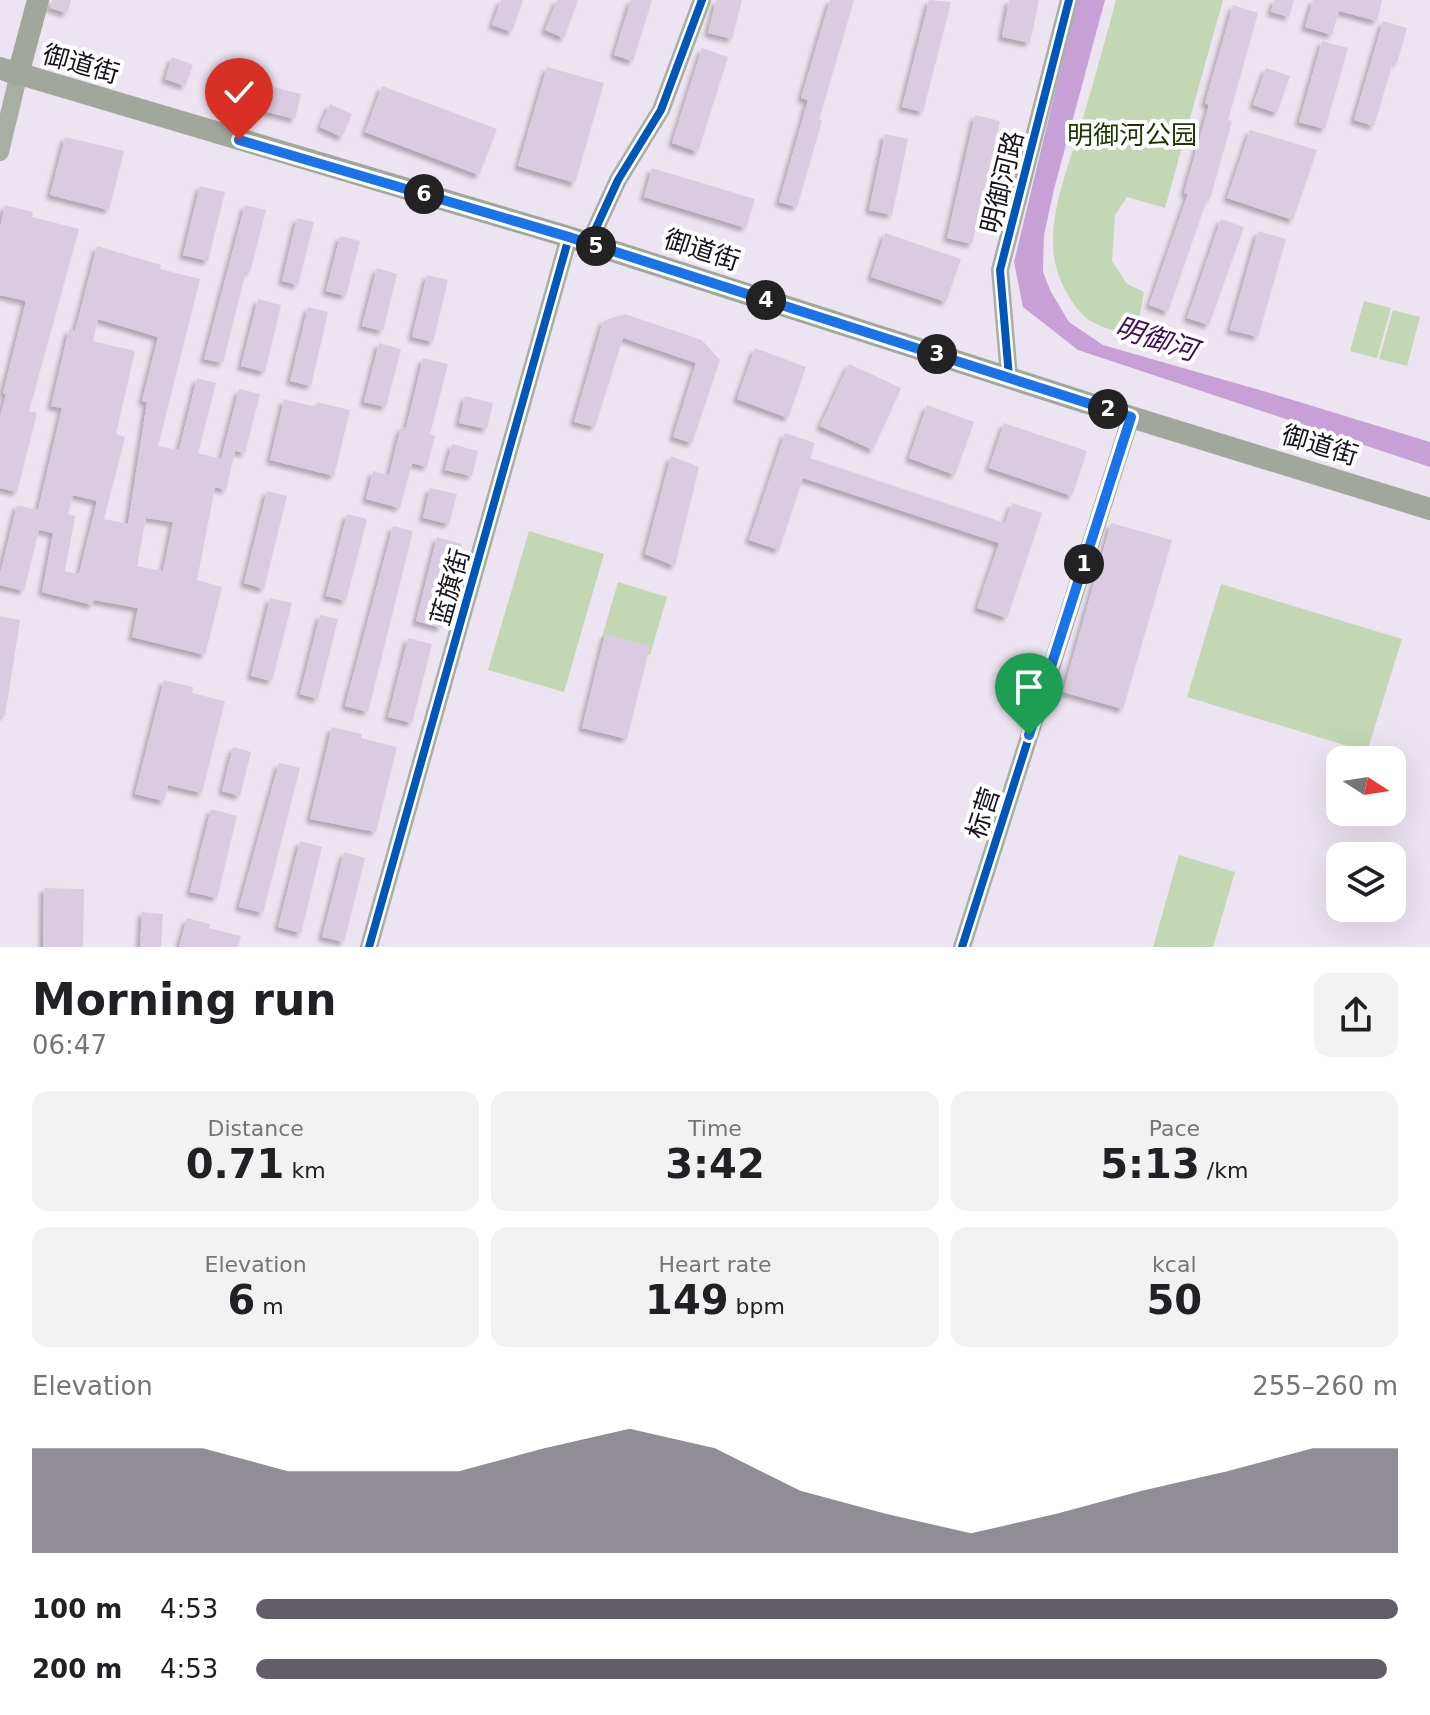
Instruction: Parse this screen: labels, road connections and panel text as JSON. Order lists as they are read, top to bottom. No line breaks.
{"streets":{"main road":["御道街"],"street":["明御河路","蓝旗街","标营"]},"crossings":[["御道街","明御河路"],["御道街","蓝旗街"],["御道街","标营"]],"water":["明御河"],"parks":["明御河公园"],"north":"right","page":{"pins":["6","5","4","3","2","1"],"heading":["Morning run","06:47"],"stats":[["Distance","0.71 km"],["Time","3:42"],["Pace","5:13 /km"],["Elevation","6 m"],["Heart rate","149 bpm"],["kcal","50"]],"chart":["Elevation","255–260 m"],"list":[{"name":"100 m","note":"4:53"},{"name":"200 m","note":"4:53"}]}}
